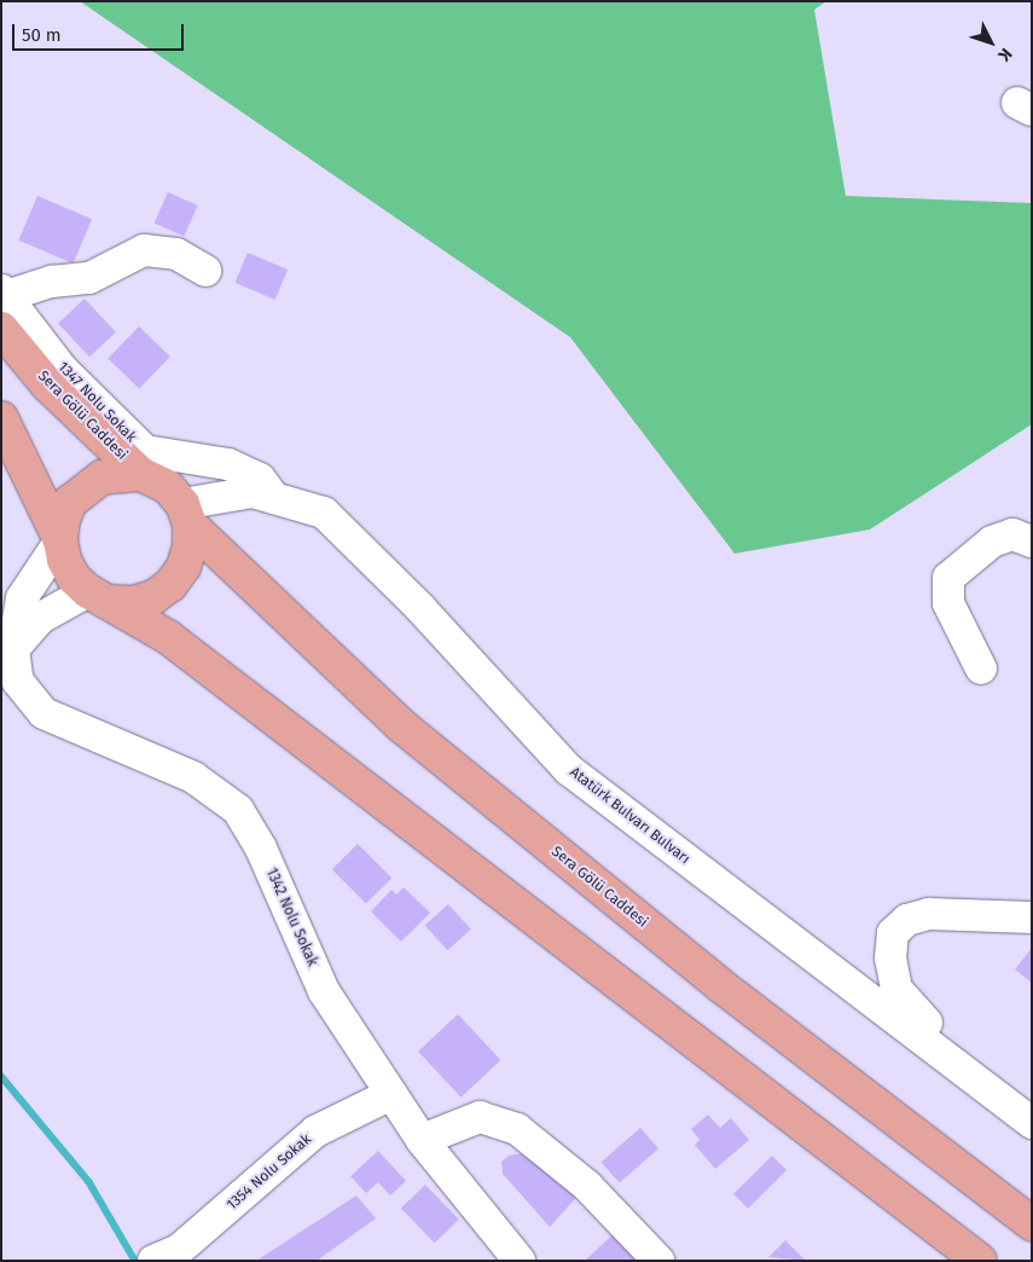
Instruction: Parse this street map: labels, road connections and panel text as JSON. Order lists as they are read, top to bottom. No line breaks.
{"streets":{"main road":["Sera Gölü Caddesi"],"street":["1347 Nolu Sokak","Atatürk Bulvarı Bulvarı","1342 Nolu Sokak","1354 Nolu Sokak"]},"crossings":[["1347 Nolu Sokak","Atatürk Bulvarı Bulvarı"],["Sera Gölü Caddesi","Atatürk Bulvarı Bulvarı"],["Sera Gölü Caddesi","1342 Nolu Sokak"],["Atatürk Bulvarı Bulvarı","1342 Nolu Sokak"],["1342 Nolu Sokak","1354 Nolu Sokak"]],"scale_bar":"50 m","north":"bottom right"}
